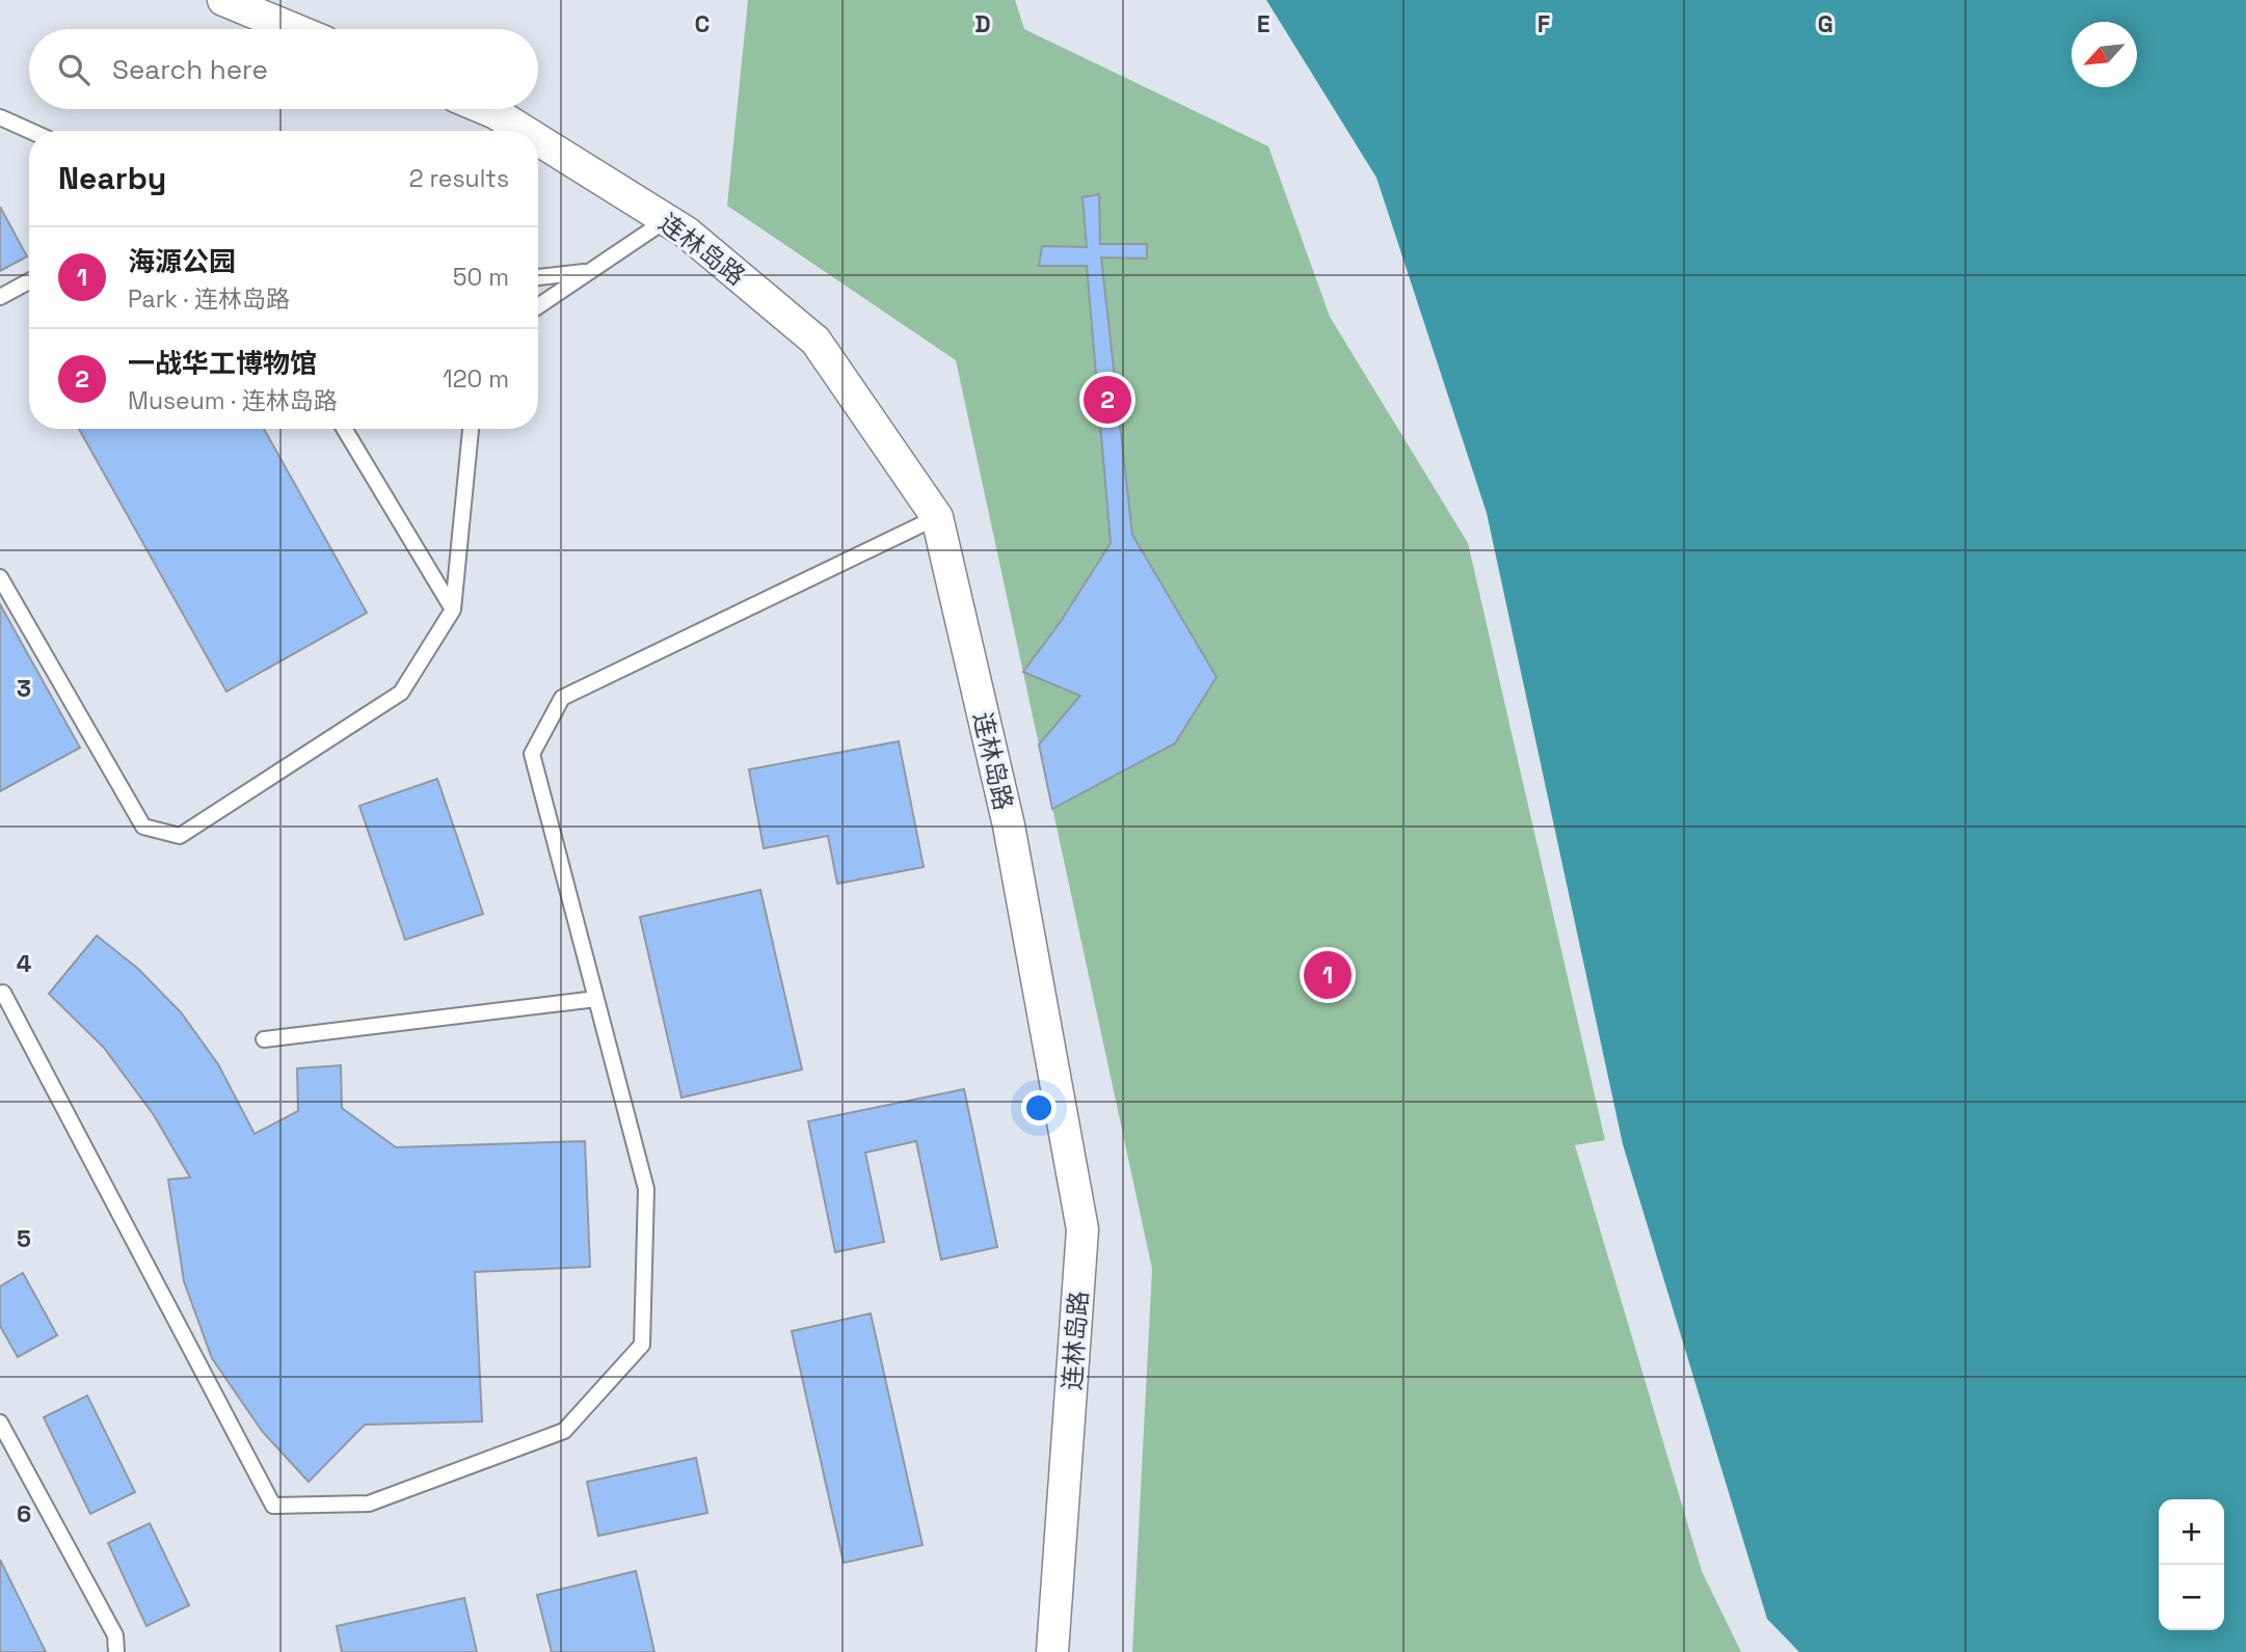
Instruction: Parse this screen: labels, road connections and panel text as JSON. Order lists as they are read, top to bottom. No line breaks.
{"streets":{"street":["连林岛路"]},"north":"bottom left","page":{"search":"Search here","heading":["Nearby","2 results"],"list":[{"mark":"1","name":"海源公园","note":"Park · 连林岛路","value":"50 m"},{"mark":"2","name":"一战华工博物馆","note":"Museum · 连林岛路","value":"120 m"}],"pins":["2","1"],"map_buttons":["+","−"]},"grid":{"columns":["C","D","E","F","G"],"rows":["3","4","5","6"]}}
